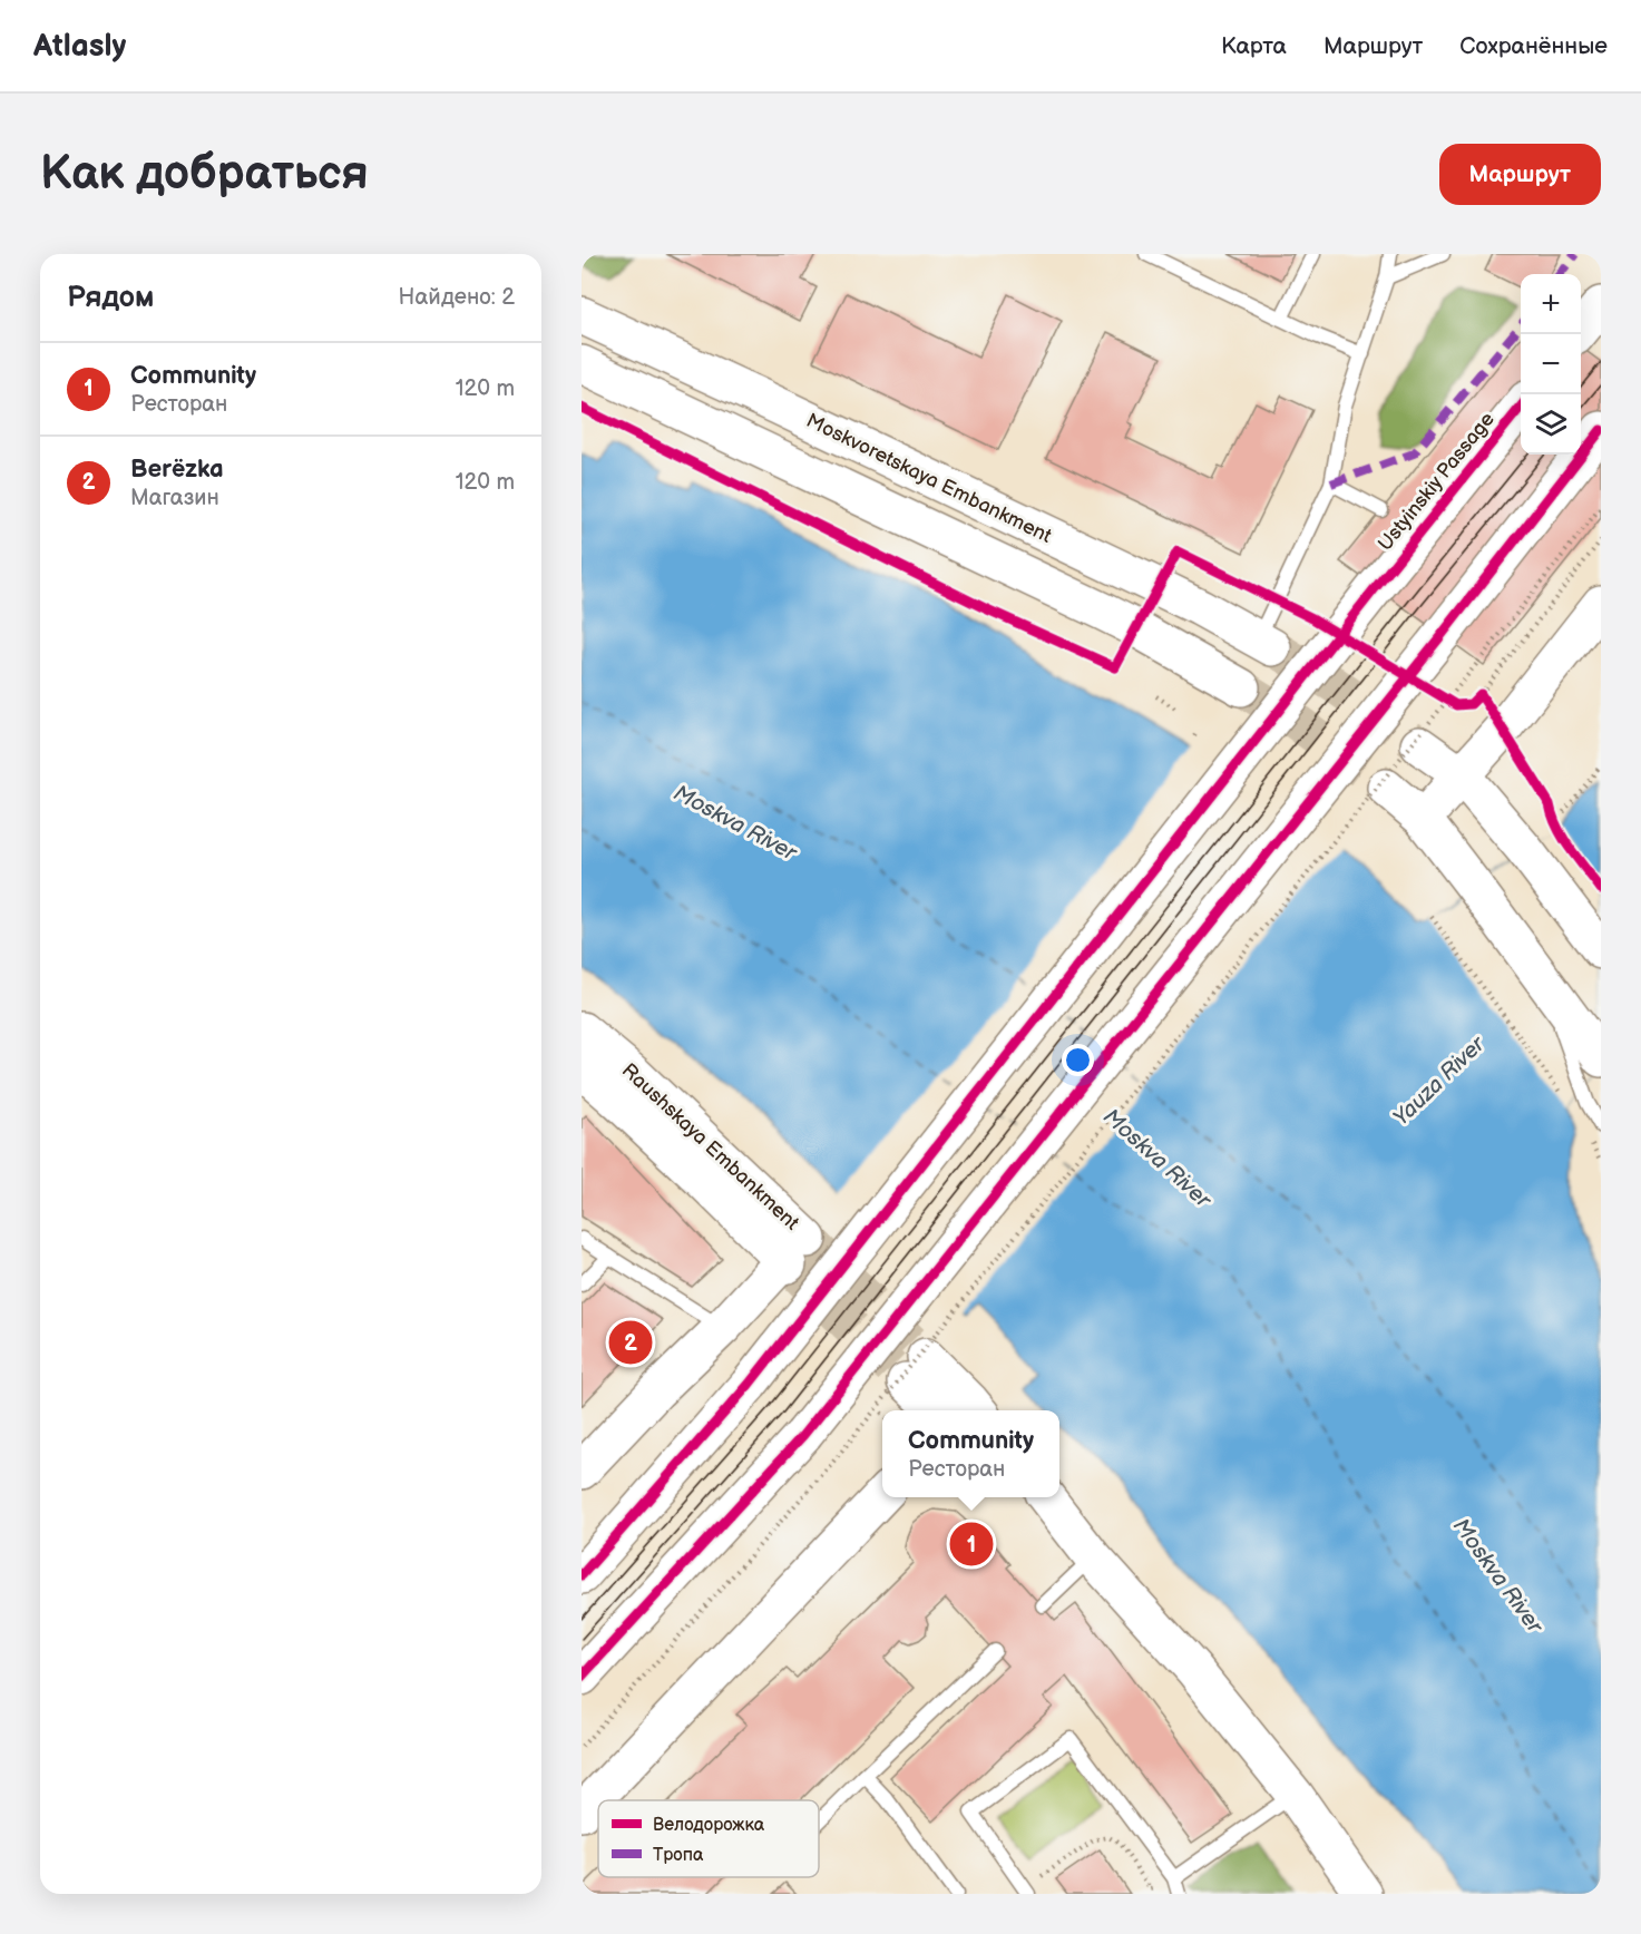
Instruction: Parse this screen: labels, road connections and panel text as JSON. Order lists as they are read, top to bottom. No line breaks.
{"streets":{"main road":["Moskvoretskaya Embankment","Ustyinskiy Passage","Raushskaya Embankment"]},"water":["Moskva River","Yauza River"],"legend":["Велодорожка","Тропа"],"page":{"header":"Atlasly","nav":["Карта","Маршрут","Сохранённые"],"buttons":"Маршрут","title":"Как добраться","heading":["Рядом","Найдено: 2"],"map_buttons":["+","−"],"list":[{"mark":"1","name":"Community","note":"Ресторан","value":"120 m"},{"mark":"2","name":"Berёzka","note":"Магазин","value":"120 m"}],"pins":["2","1"],"popup":["Community","Ресторан"]}}
